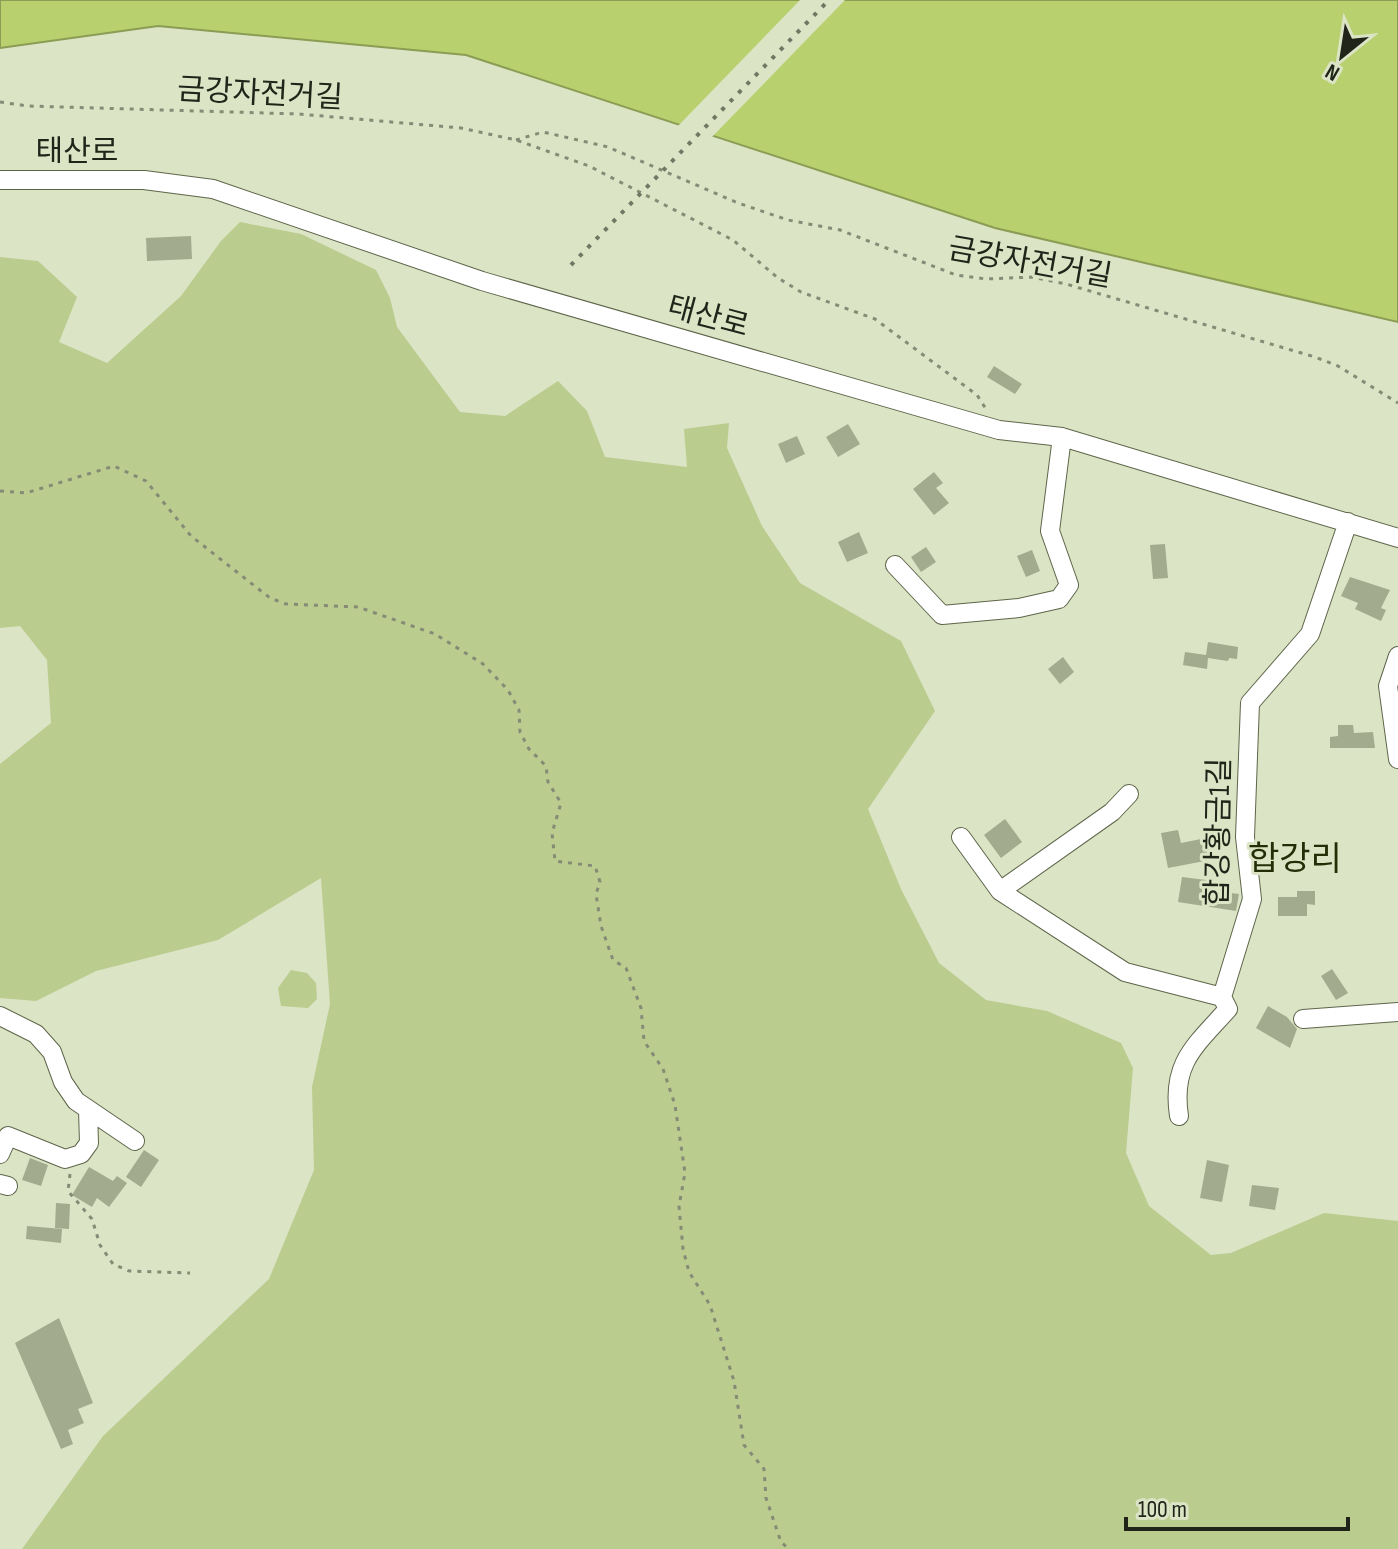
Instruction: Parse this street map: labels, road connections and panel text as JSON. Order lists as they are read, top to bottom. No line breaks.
{"streets":{"street":["태산로","합강황금1길"],"path":["금강자전거길"]},"crossings":[["금강자전거길","태산로"],["태산로","합강황금1길"]],"districts":["합강리"],"scale_bar":"100 m","north":"bottom left"}
